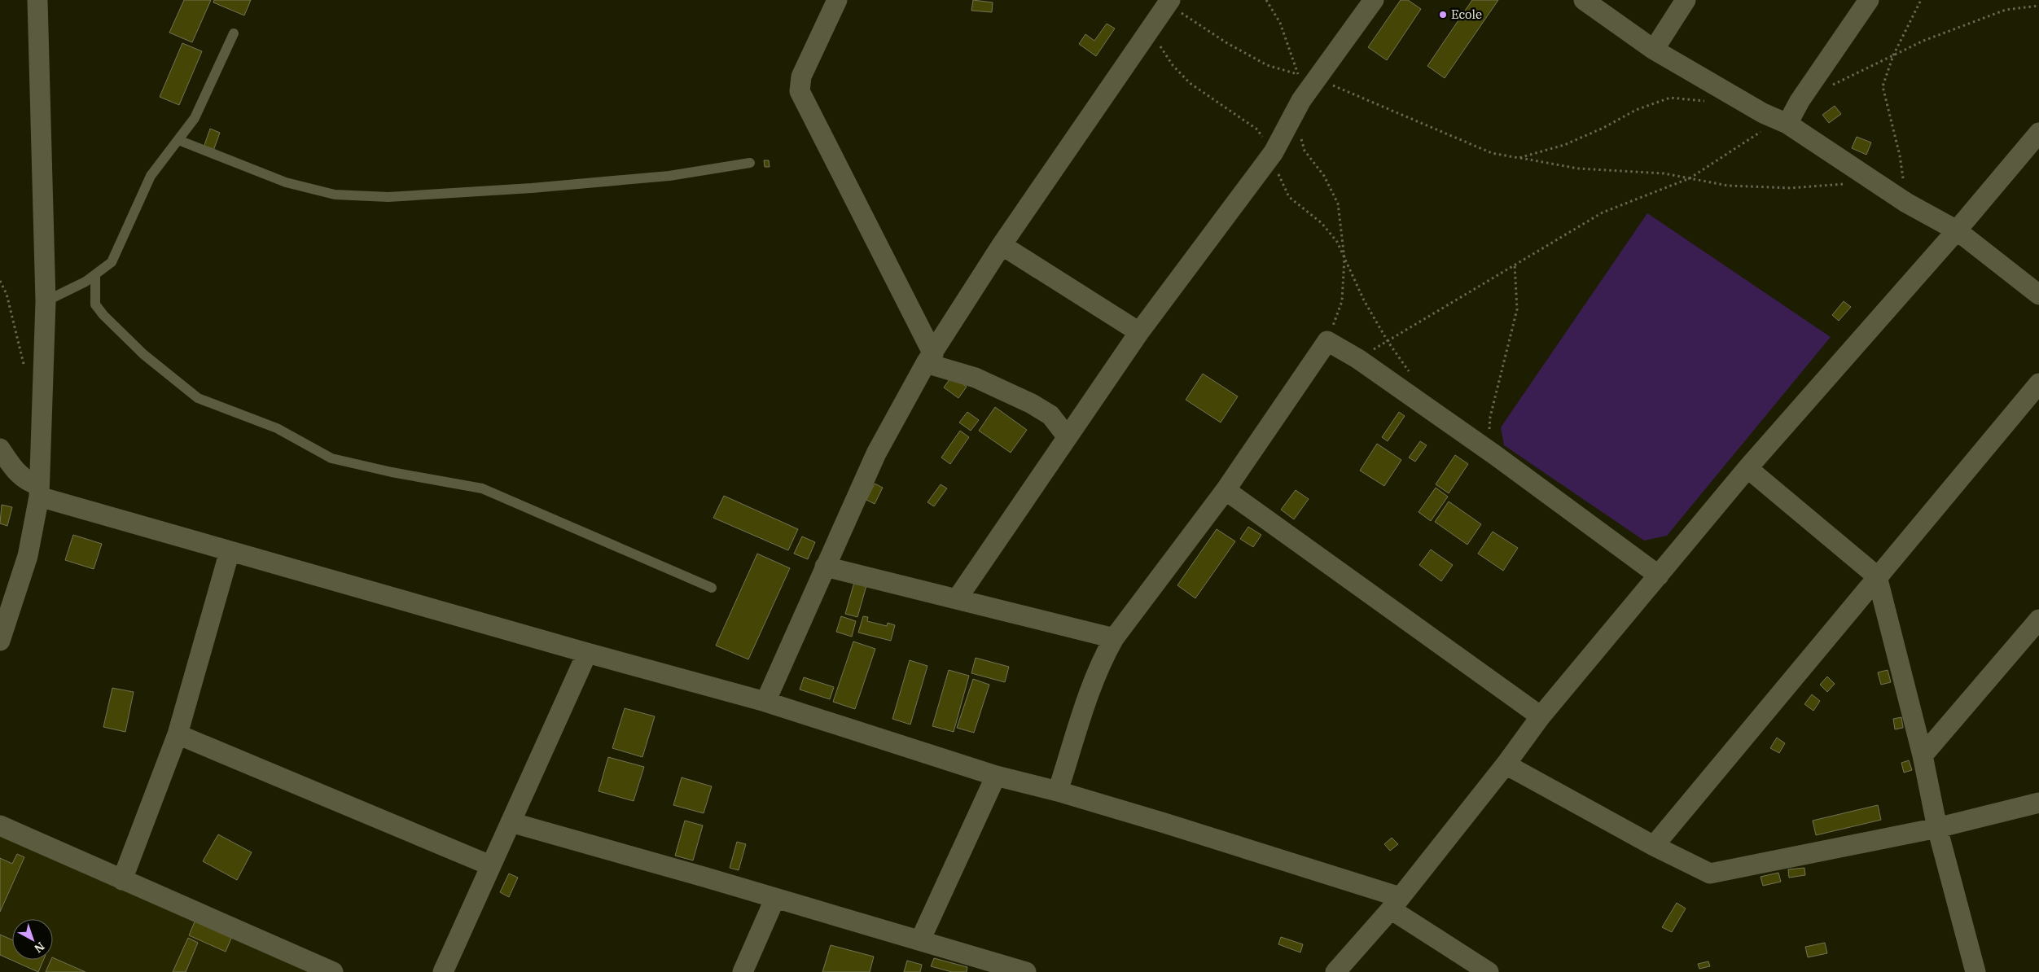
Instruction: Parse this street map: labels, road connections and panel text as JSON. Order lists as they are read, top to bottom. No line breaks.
{"places":["Ecole"],"north":"bottom right"}
